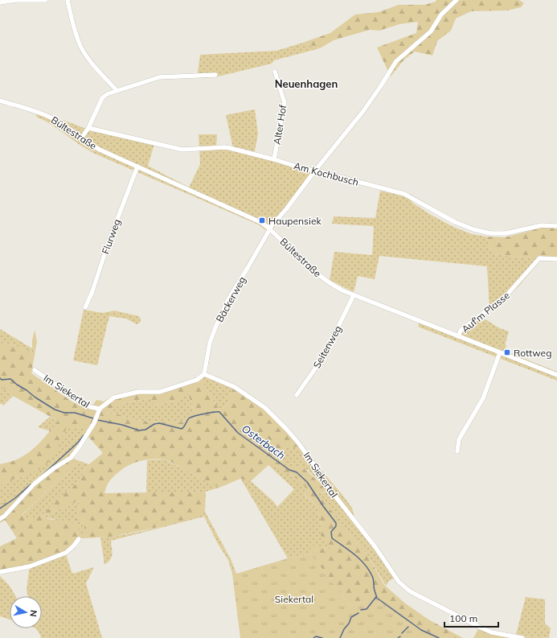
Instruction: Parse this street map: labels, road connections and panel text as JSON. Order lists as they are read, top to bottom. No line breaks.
{"streets":{"street":["Alter Hof","Bültestraße","Am Kochbusch","Flurweg","Bäckerweg","Auf'm Plasse","Seitenweg","Im Siekertal"]},"crossings":[["Alter Hof","Am Kochbusch"],["Bültestraße","Flurweg"],["Bültestraße","Bäckerweg"],["Bültestraße","Auf'm Plasse"],["Bültestraße","Seitenweg"],["Bäckerweg","Im Siekertal"]],"districts":["Neuenhagen"],"water":["Osterbach"],"parks":["Siekertal"],"places":{"transit":["Haupensiek","Rottweg"]},"scale_bar":"100 m","north":"right"}
